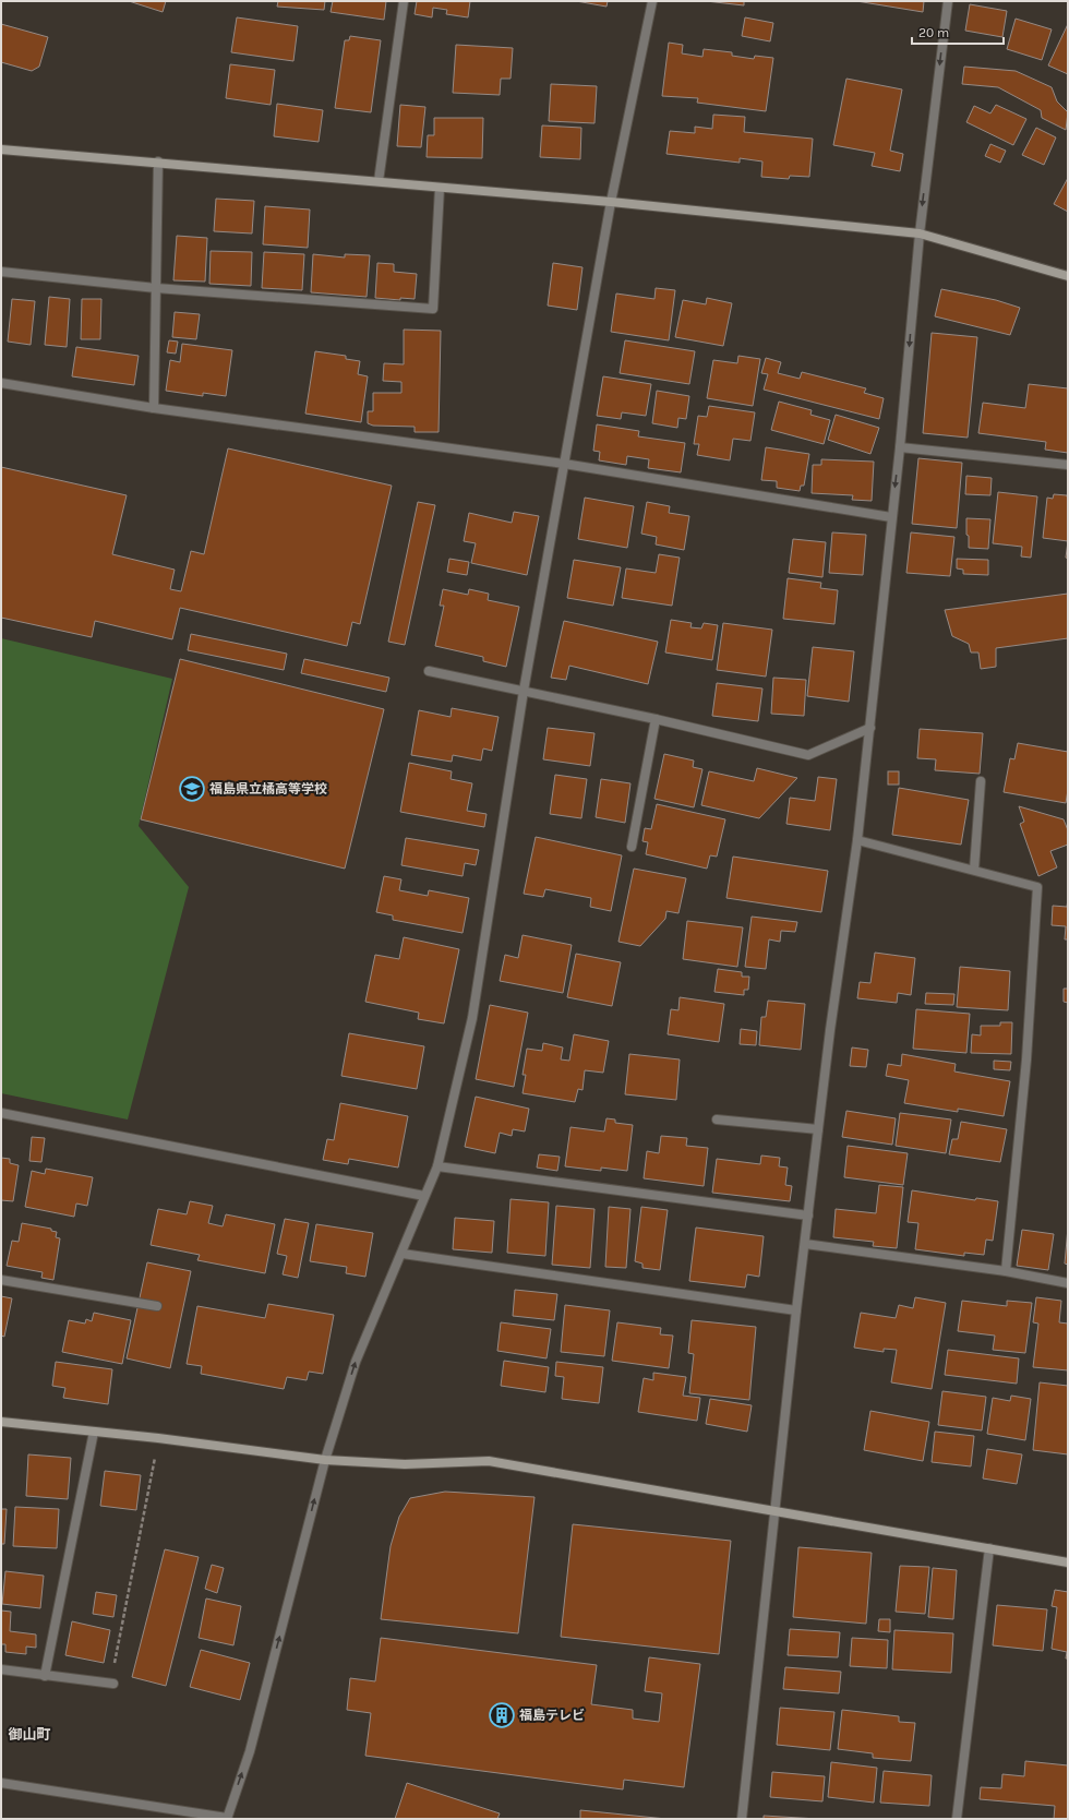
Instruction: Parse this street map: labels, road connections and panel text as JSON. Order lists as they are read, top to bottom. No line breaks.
{"districts":["御山町"],"places":{"school or university":["福島県立橘高等学校"],"building":["福島テレビ"]},"scale_bar":"20 m"}
